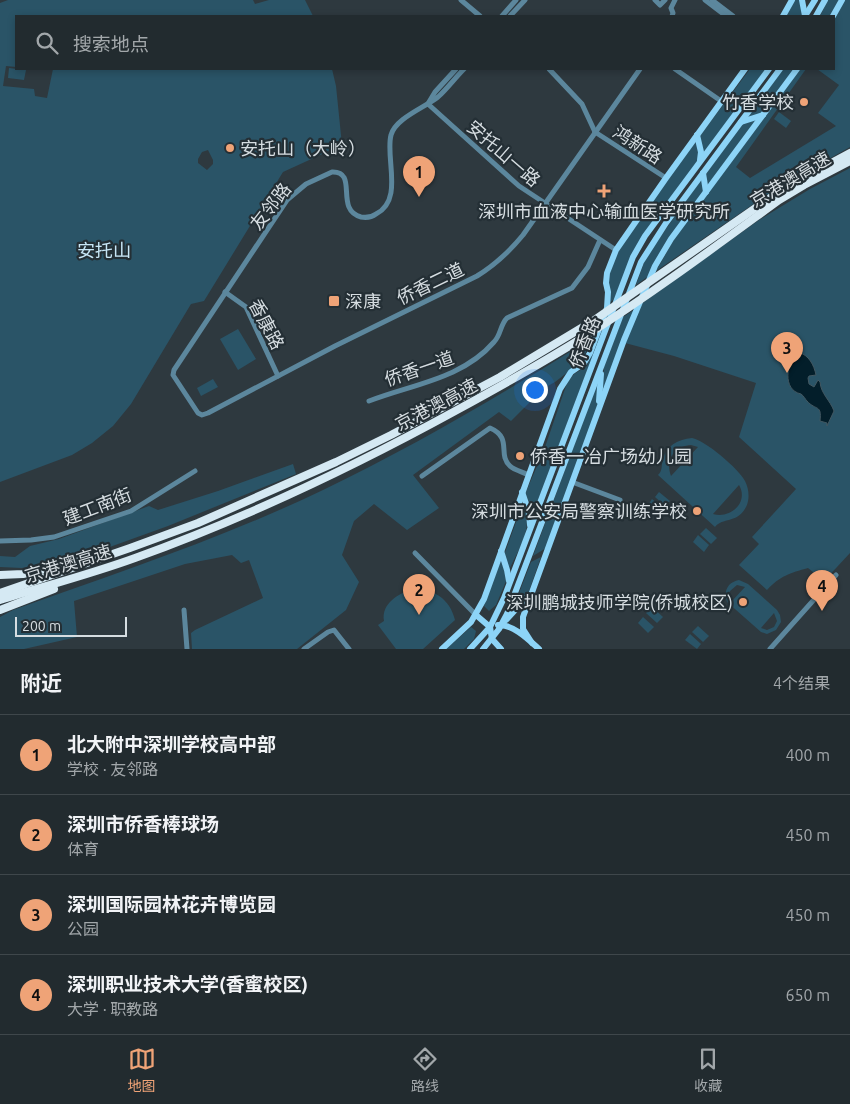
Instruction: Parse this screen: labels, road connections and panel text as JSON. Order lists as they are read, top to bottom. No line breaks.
{"streets":{"highway":["京港澳高速"],"main road":["侨香路"],"street":["鸿新路","安托山一路","友邻路","侨香二道","香康路","侨香一道","建工南街"]},"crossings":[["鸿新路","侨香二道"],["安托山一路","友邻路"],["安托山一路","侨香二道"],["安托山一路","侨香一道"],["友邻路","侨香二道"],["友邻路","香康路"],["侨香二道","香康路"]],"parks":["安托山"],"places":{"other":["竹香学校","安托山（大岭）","侨香一冶广场幼儿园","深圳市公安局警察训练学校","深圳鹏城技师学院(侨城校区)"],"health":["深圳市血液中心输血医学研究所"],"transit":["深康"]},"scale_bar":"200 m","page":{"search":"搜索地点","pins":["1","3","4","2"],"scale":"200 m","heading":["附近","4个结果"],"list":[{"mark":"1","name":"北大附中深圳学校高中部","note":"学校 · 友邻路","value":"400 m"},{"mark":"2","name":"深圳市侨香棒球场","note":"体育","value":"450 m"},{"mark":"3","name":"深圳国际园林花卉博览园","note":"公园","value":"450 m"},{"mark":"4","name":"深圳职业技术大学(香蜜校区)","note":"大学 · 职教路","value":"650 m"}],"nav":["地图","路线","收藏"]}}
